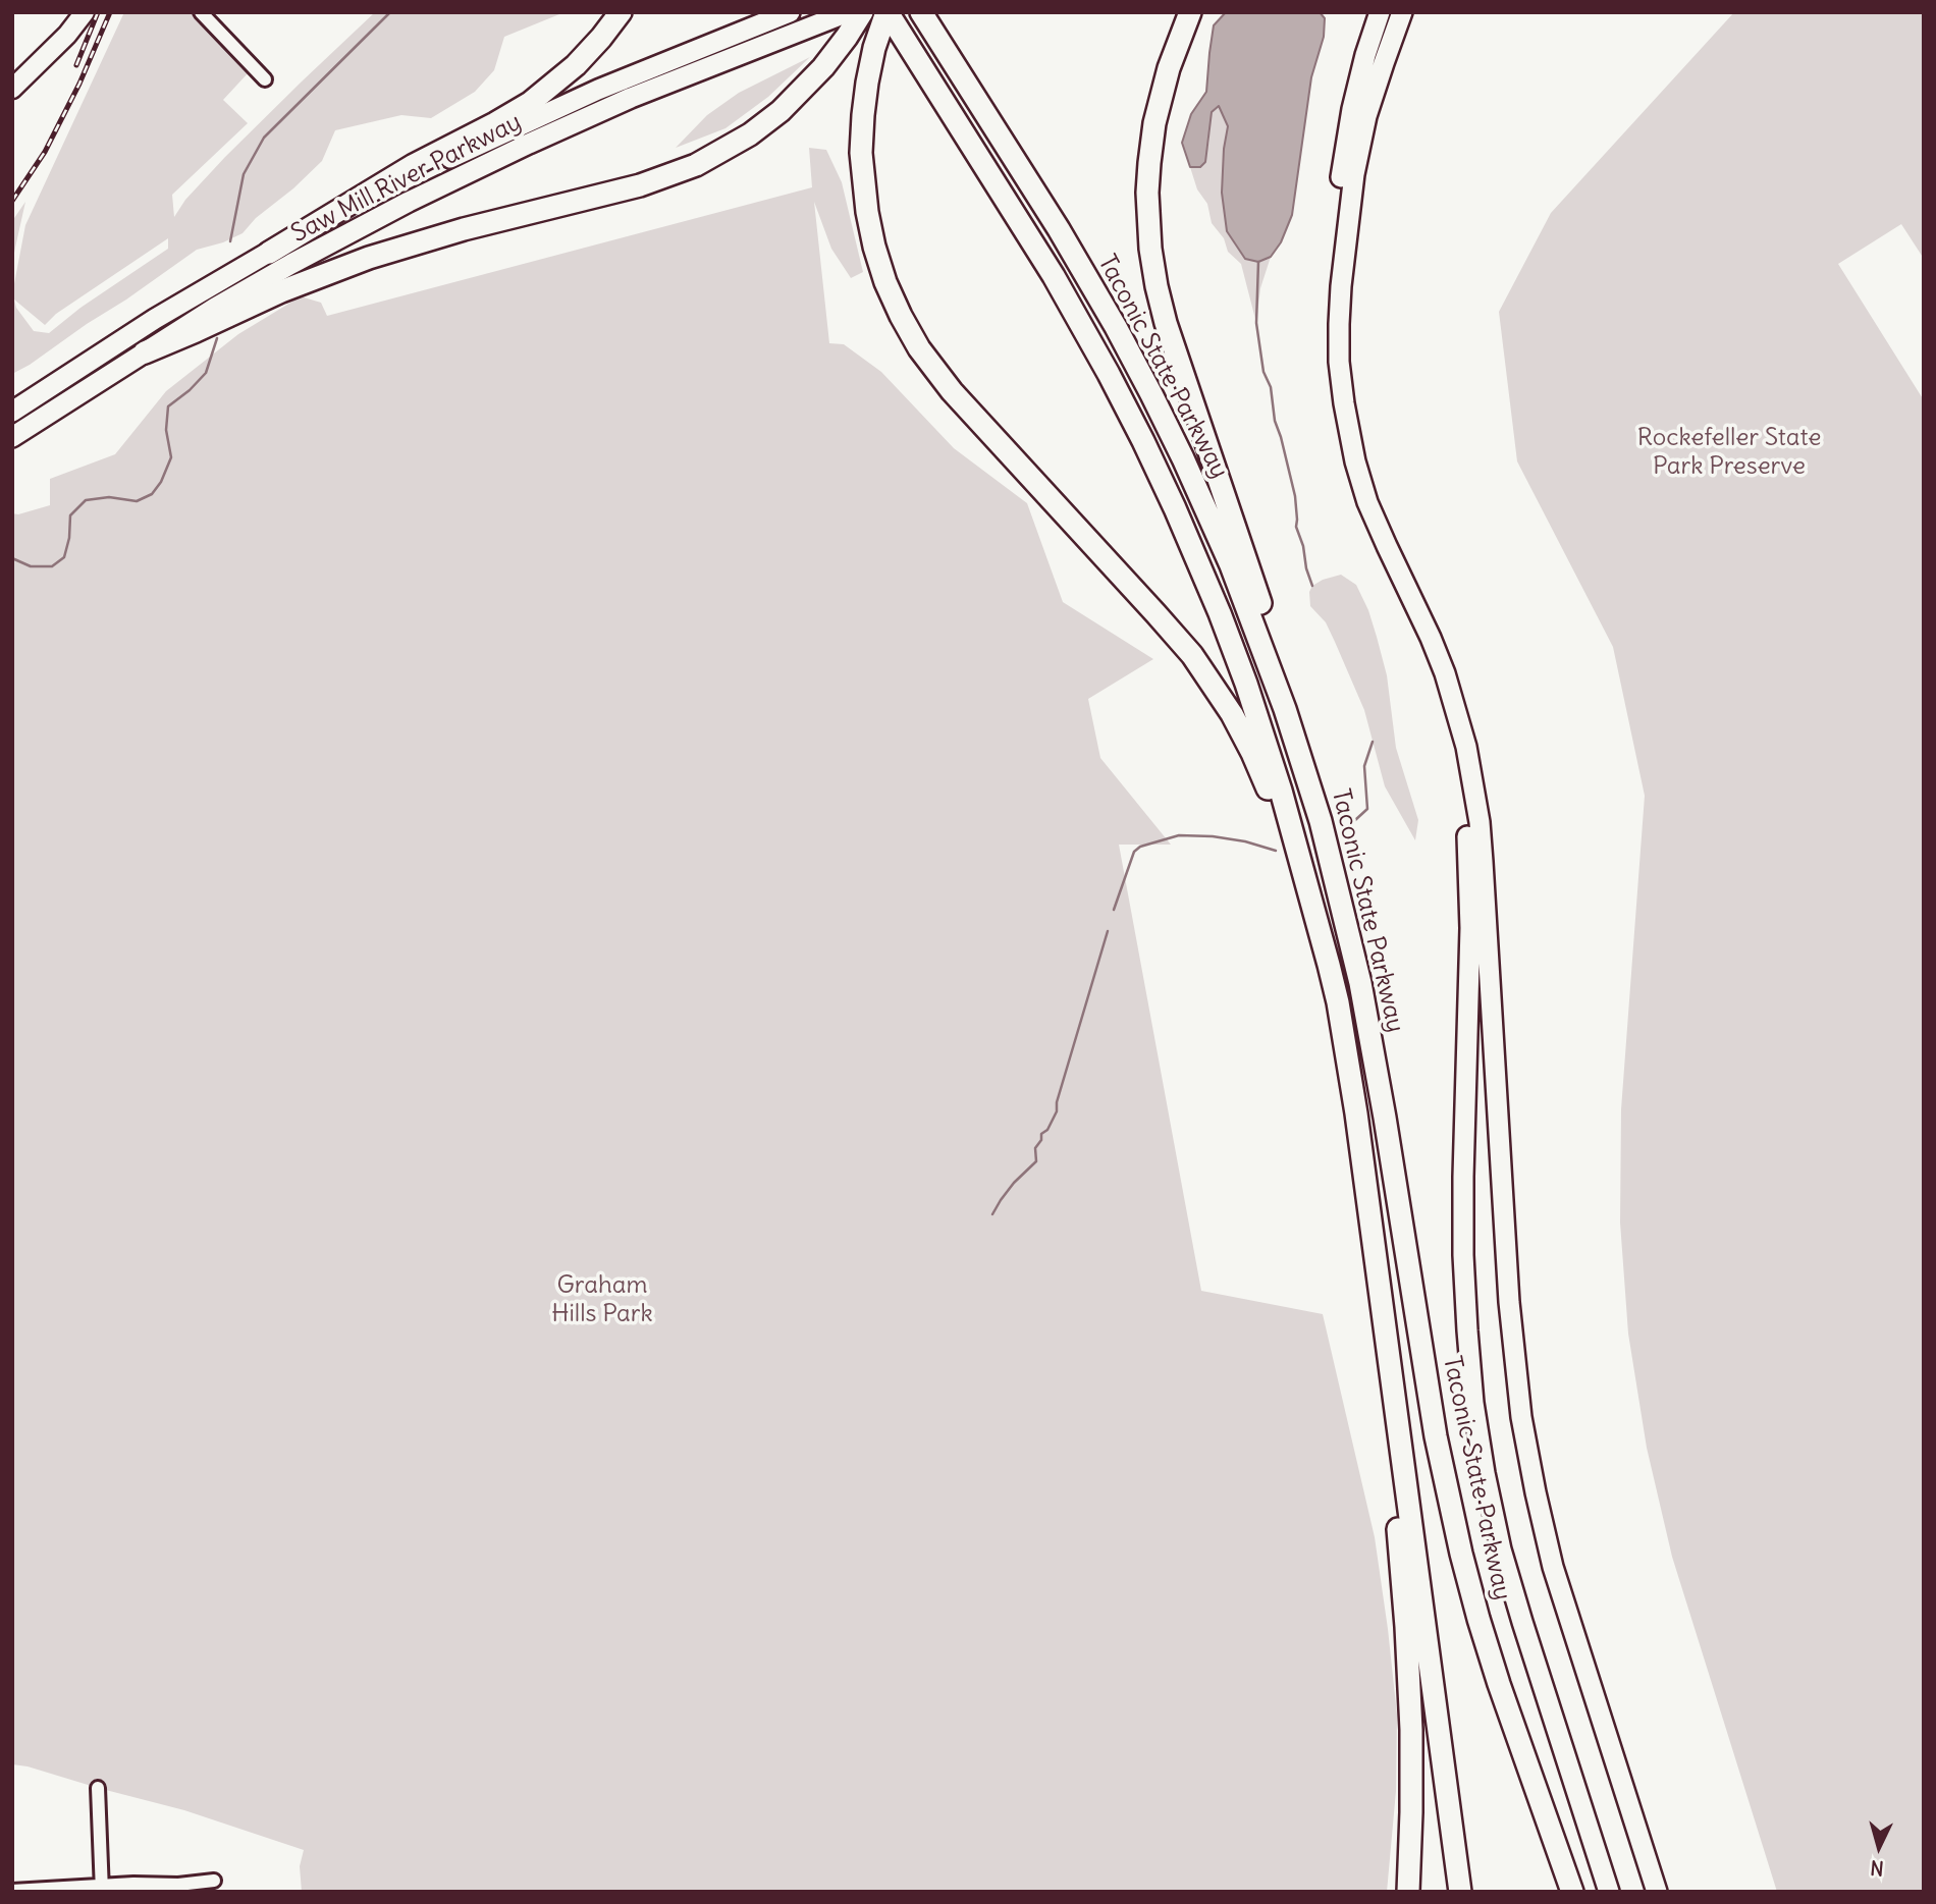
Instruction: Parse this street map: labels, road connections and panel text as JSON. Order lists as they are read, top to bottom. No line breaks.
{"streets":{"highway":["Taconic State Parkway"],"main road":["Saw Mill River Parkway"]},"parks":["Rockefeller State Park Preserve","Graham Hills Park"],"north":"bottom"}
